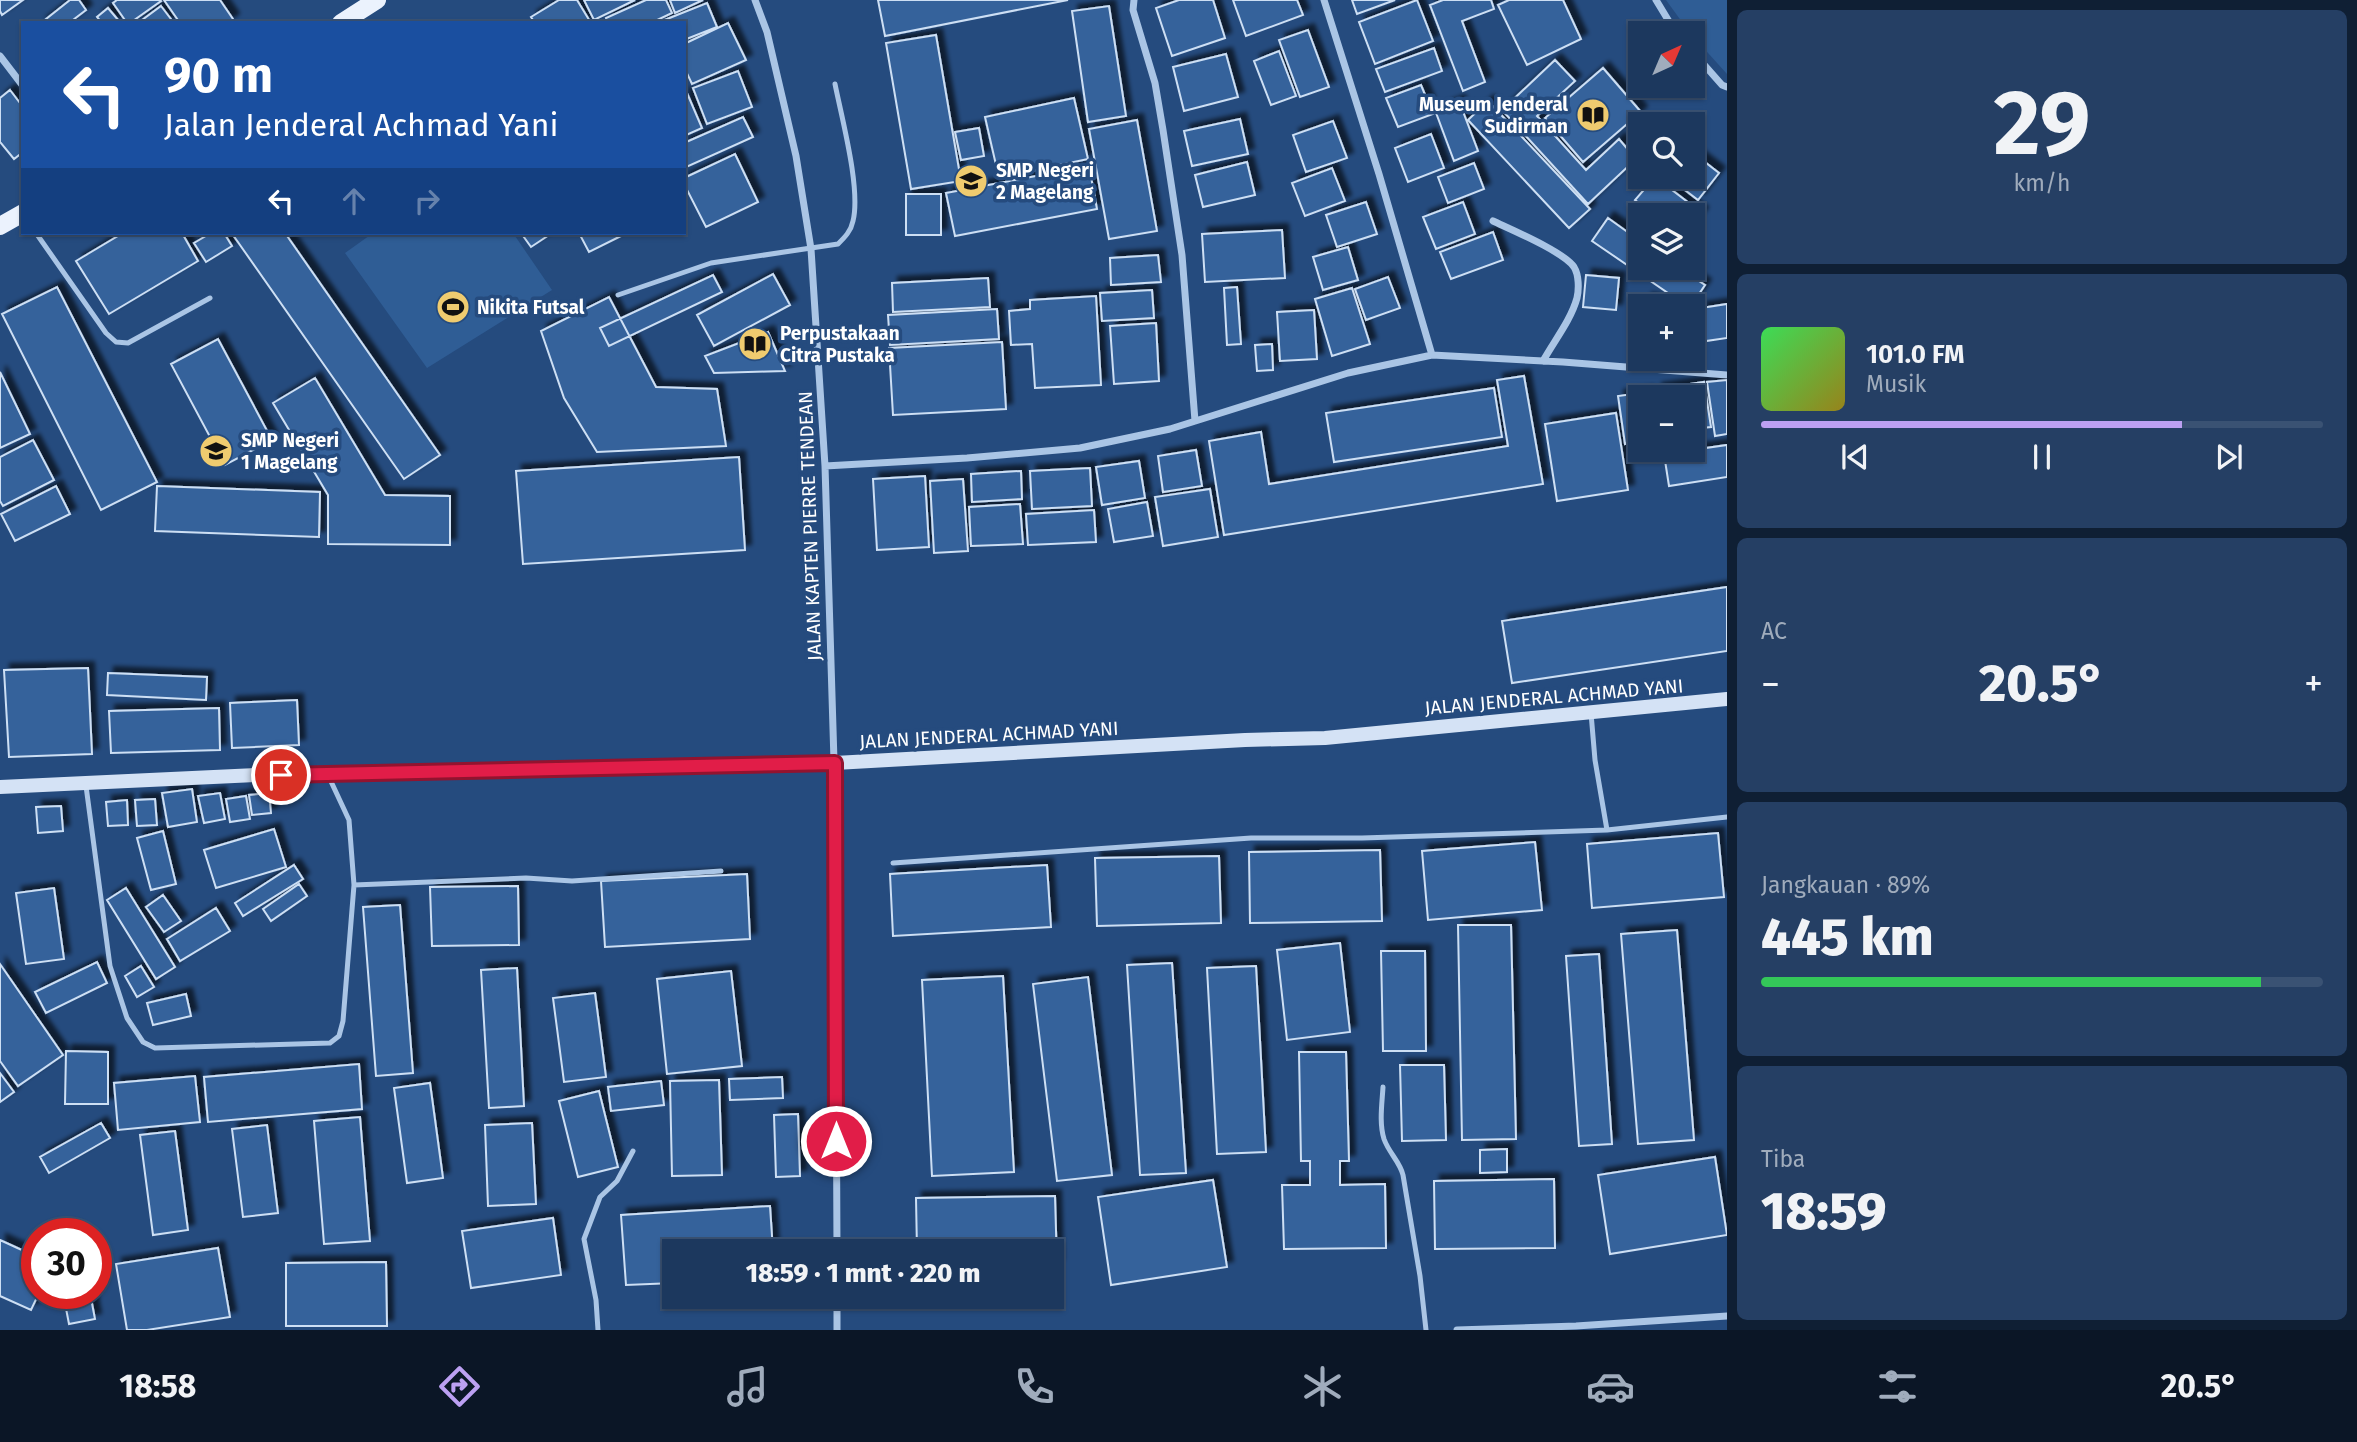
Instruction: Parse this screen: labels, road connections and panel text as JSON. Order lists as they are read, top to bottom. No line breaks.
{"streets":{"main road":["JALAN JENDERAL ACHMAD YANI"],"street":["JALAN KAPTEN PIERRE TENDEAN"]},"crossings":[["JALAN KAPTEN PIERRE TENDEAN","JALAN JENDERAL ACHMAD YANI"]],"places":{"library":["Museum Jenderal Sudirman","Perpustakaan Citra Pustaka"],"school or university":["SMP Negeri 2 Magelang","SMP Negeri 1 Magelang"],"sports":["Nikita Futsal"]},"north":"top right","page":{"tile":[["29","km/h"],"AC",["Jangkauan · 89%","445 km"],["Tiba","18:59"]],"map_buttons":["+","−"],"turn":["90 m","Jalan Jenderal Achmad Yani"],"song":["101.0 FM","Musik"],"heat":["−","20.5°","+"],"limit":"30","trip":"18:59 · 1 mnt · 220 m","tabs":["18:58","20.5°"]}}
